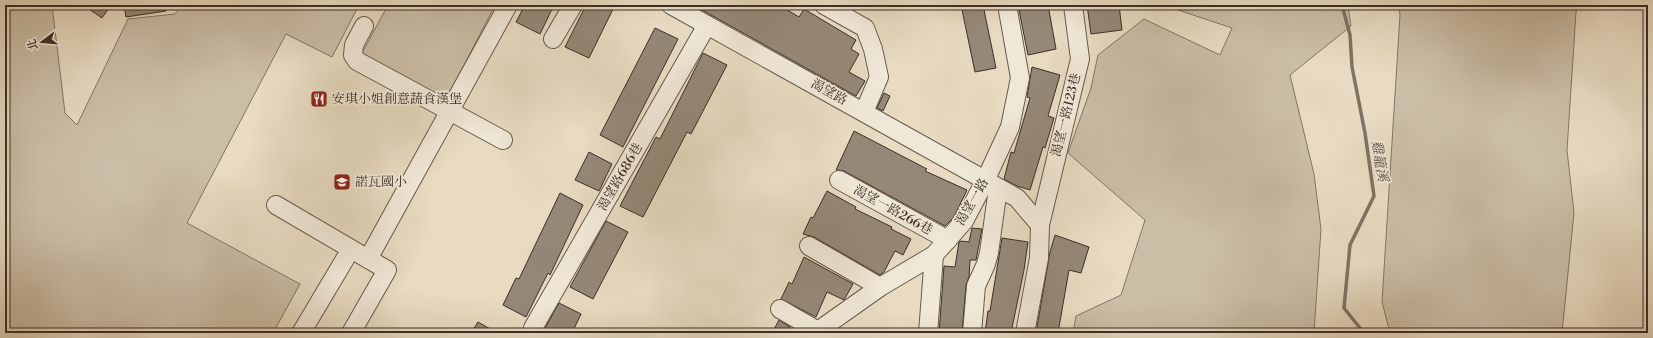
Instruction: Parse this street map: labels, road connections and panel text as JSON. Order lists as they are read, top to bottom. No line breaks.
{"streets":{"street":["渴望路","渴望一路123巷","渴望路686巷","渴望一路","渴望一路266巷"]},"crossings":[["渴望路","渴望一路123巷"],["渴望路","渴望路686巷"],["渴望路","渴望一路"],["渴望一路","渴望一路266巷"]],"water":["雞籠溪"],"places":{"restaurant":["安琪小姐創意蔬食漢堡"],"school or university":["諾瓦國小"]},"north":"left"}
